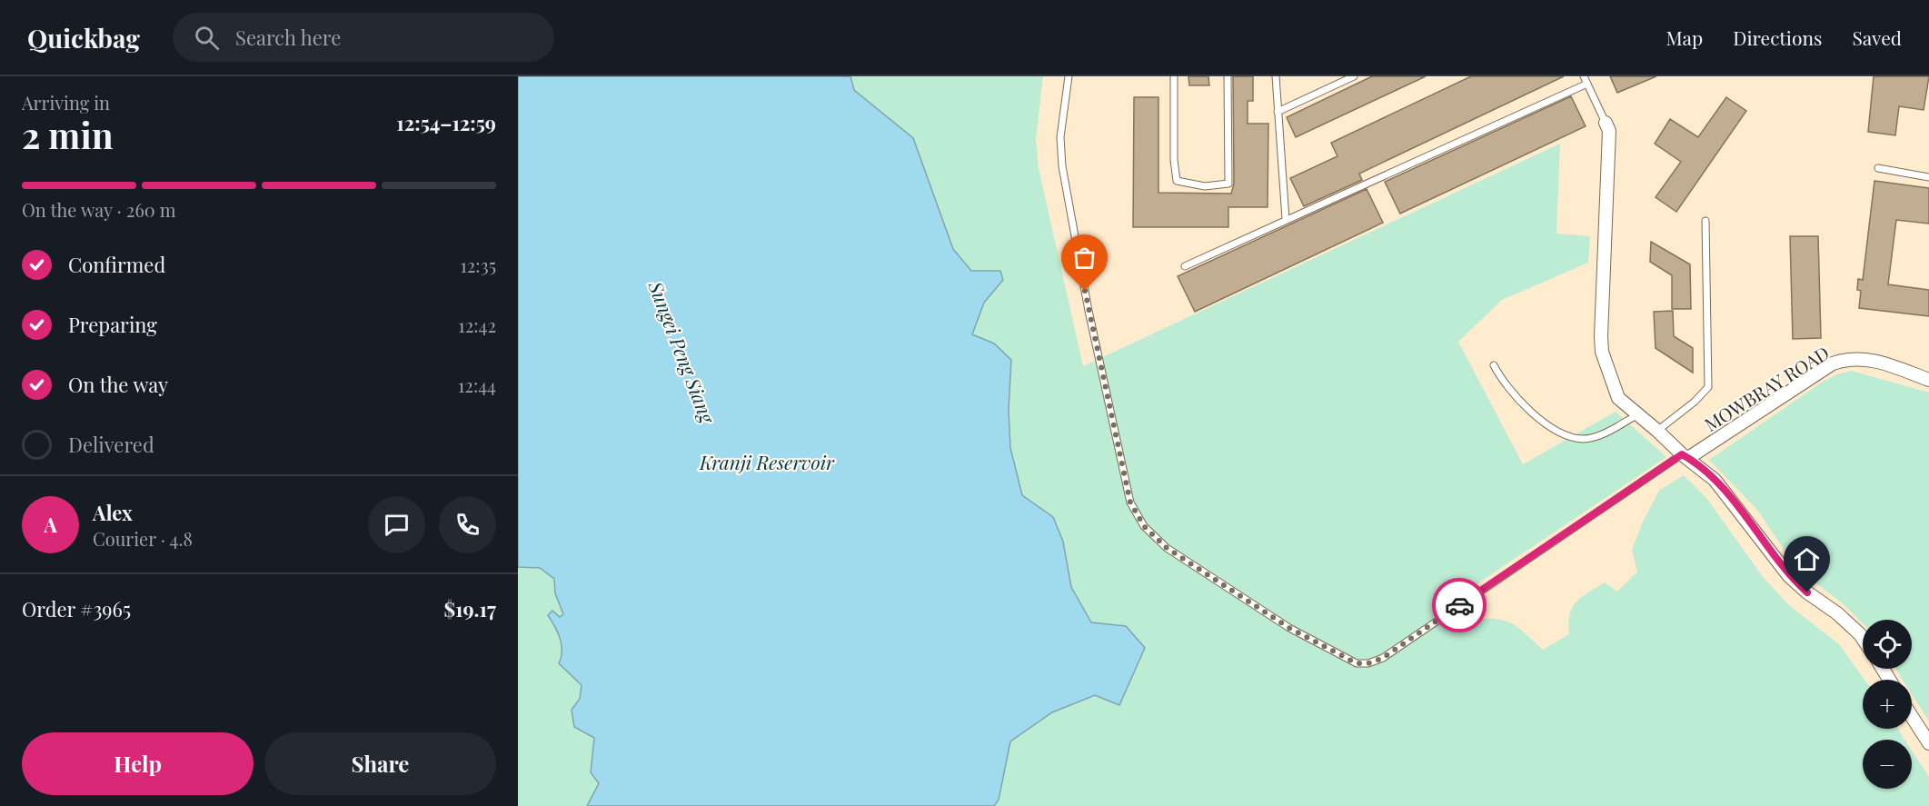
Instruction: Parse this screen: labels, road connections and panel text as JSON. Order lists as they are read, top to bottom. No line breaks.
{"streets":{"street":["MOWBRAY ROAD"]},"water":["Sungei Peng Siang","Kranji Reservoir"],"page":{"header":"Quickbag","search":"Search here","nav":["Map","Directions","Saved"],"heading":["2 min","Arriving in","12:54–12:59"],"panel":["Alex","Courier · 4.8","Order #3965","$19.17"],"bar":"On the way · 260 m","list":[["Confirmed","12:35"],["Preparing","12:42"],["On the way","12:44"],"Delivered"],"round":"A","map_buttons":["+","−"],"buttons":["Help","Share"]}}
